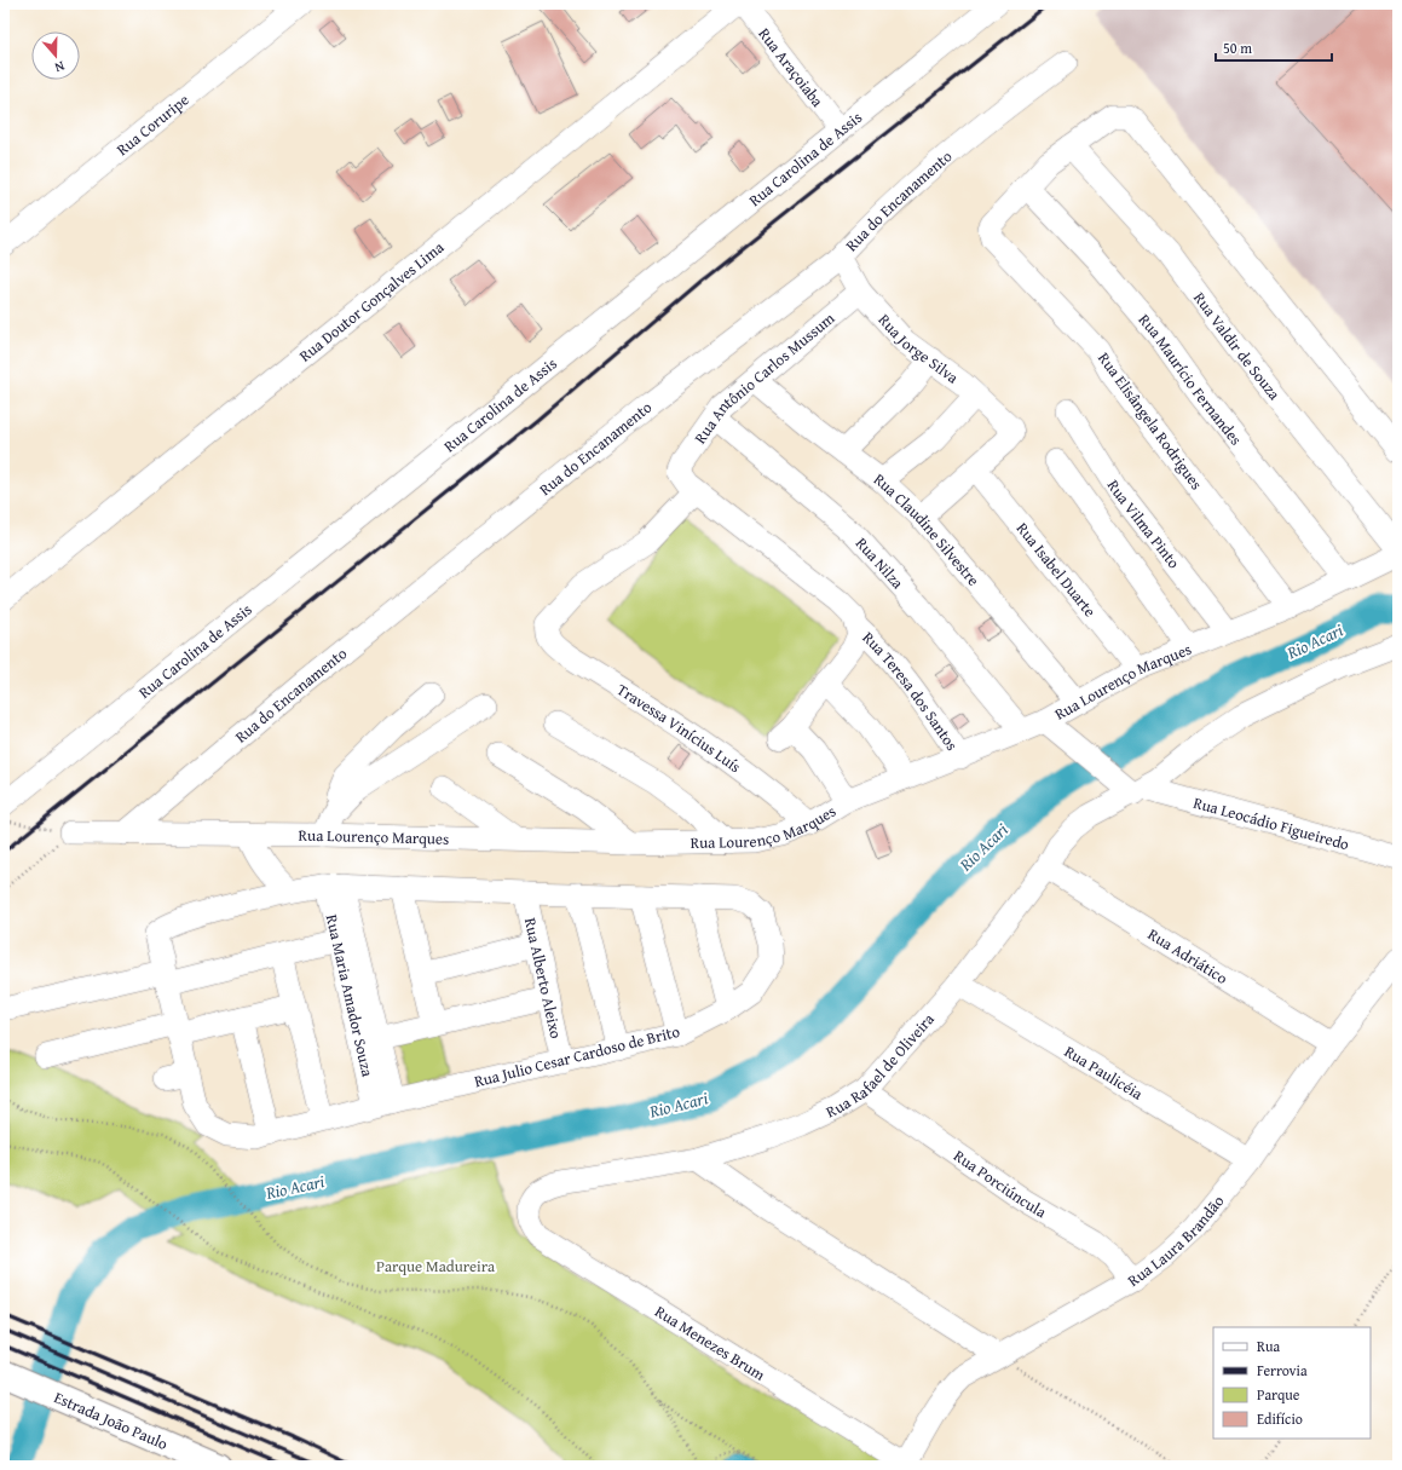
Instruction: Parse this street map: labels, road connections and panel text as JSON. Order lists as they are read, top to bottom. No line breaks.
{"streets":{"main road":["Estrada João Paulo"],"street":["Rua Araçoiaba","Rua Coruripe","Rua Carolina de Assis","Rua do Encanamento","Rua Doutor Gonçalves Lima","Rua Valdir de Souza","Rua Jorge Silva","Rua Antônio Carlos Mussum","Rua Maurício Fernandes","Rua Elisângela Rodrigues","Rua Vilma Pinto","Rua Claudine Silvestre","Rua Nilza","Rua Isabel Duarte","Rua Lourenço Marques","Rua Teresa dos Santos","Travessa Vinícius Luís","Rua Leocádio Figueiredo","Rua Adriático","Rua Alberto Aleixo","Rua Maria Amador Souza","Rua Julio Cesar Cardoso de Brito","Rua Rafael de Oliveira","Rua Paulicéia","Rua Porciúncula","Rua Laura Brandão","Rua Menezes Brum"]},"crossings":[["Rua Araçoiaba","Rua Carolina de Assis"],["Rua do Encanamento","Rua Jorge Silva"],["Rua do Encanamento","Rua Lourenço Marques"],["Rua Jorge Silva","Rua Antônio Carlos Mussum"],["Rua Jorge Silva","Rua Isabel Duarte"],["Rua Antônio Carlos Mussum","Rua Claudine Silvestre"],["Rua Antônio Carlos Mussum","Rua Nilza"],["Rua Antônio Carlos Mussum","Rua Teresa dos Santos"],["Rua Maurício Fernandes","Rua Elisângela Rodrigues"],["Rua Maurício Fernandes","Rua Lourenço Marques"],["Rua Elisângela Rodrigues","Rua Lourenço Marques"],["Rua Vilma Pinto","Rua Lourenço Marques"],["Rua Claudine Silvestre","Rua Lourenço Marques"],["Rua Nilza","Rua Lourenço Marques"],["Rua Isabel Duarte","Rua Lourenço Marques"],["Rua Lourenço Marques","Rua Teresa dos Santos"],["Rua Lourenço Marques","Travessa Vinícius Luís"],["Rua Teresa dos Santos","Travessa Vinícius Luís"],["Rua Leocádio Figueiredo","Rua Rafael de Oliveira"],["Rua Adriático","Rua Rafael de Oliveira"],["Rua Adriático","Rua Laura Brandão"],["Rua Alberto Aleixo","Rua Julio Cesar Cardoso de Brito"],["Rua Maria Amador Souza","Rua Julio Cesar Cardoso de Brito"],["Rua Rafael de Oliveira","Rua Paulicéia"],["Rua Rafael de Oliveira","Rua Porciúncula"],["Rua Rafael de Oliveira","Rua Menezes Brum"],["Rua Paulicéia","Rua Laura Brandão"],["Rua Porciúncula","Rua Laura Brandão"],["Rua Laura Brandão","Rua Menezes Brum"]],"water":["Rio Acari"],"parks":["Parque Madureira"],"legend":["Rua","Ferrovia","Parque","Edifício"],"scale_bar":"50 m","north":"bottom"}
